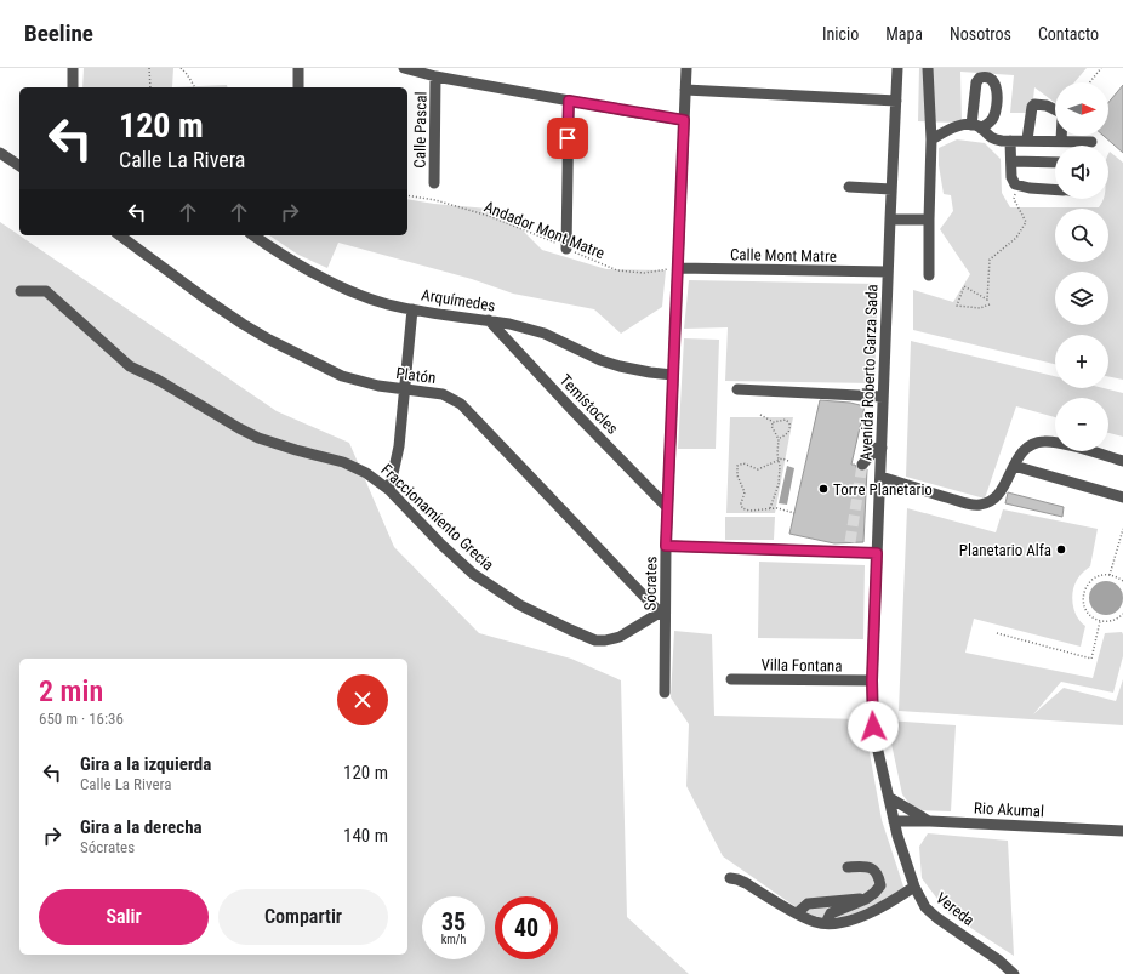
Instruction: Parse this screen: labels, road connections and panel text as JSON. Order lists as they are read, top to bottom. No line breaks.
{"streets":{"street":["Calle Pascal","Calle Mont Matre","Arquímedes","Avenida Roberto Garza Sada","Platón","Temístocles","Fraccionamiento Grecia","Sócrates","Villa Fontana","Rio Akumal","Vereda"],"path":["Andador Mont Matre"]},"crossings":[["Andador Mont Matre","Calle Mont Matre"],["Andador Mont Matre","Sócrates"],["Calle Mont Matre","Avenida Roberto Garza Sada"],["Calle Mont Matre","Sócrates"],["Arquímedes","Temístocles"],["Arquímedes","Sócrates"],["Avenida Roberto Garza Sada","Villa Fontana"],["Avenida Roberto Garza Sada","Rio Akumal"],["Avenida Roberto Garza Sada","Vereda"],["Platón","Fraccionamiento Grecia"],["Platón","Sócrates"],["Temístocles","Sócrates"],["Fraccionamiento Grecia","Sócrates"],["Rio Akumal","Vereda"]],"places":["Torre Planetario","Planetario Alfa"],"north":"right","page":{"header":"Beeline","nav":["Inicio","Mapa","Nosotros","Contacto"],"map_buttons":["+","−"],"turn":["120 m","Calle La Rivera"],"heading":["2 min","650 m · 16:36"],"list":[{"name":"Gira a la izquierda","note":"Calle La Rivera","value":"120 m"},{"name":"Gira a la derecha","note":"Sócrates","value":"140 m"}],"buttons":["Salir","Compartir"],"speed":"35 km/h","limit":"40"}}
